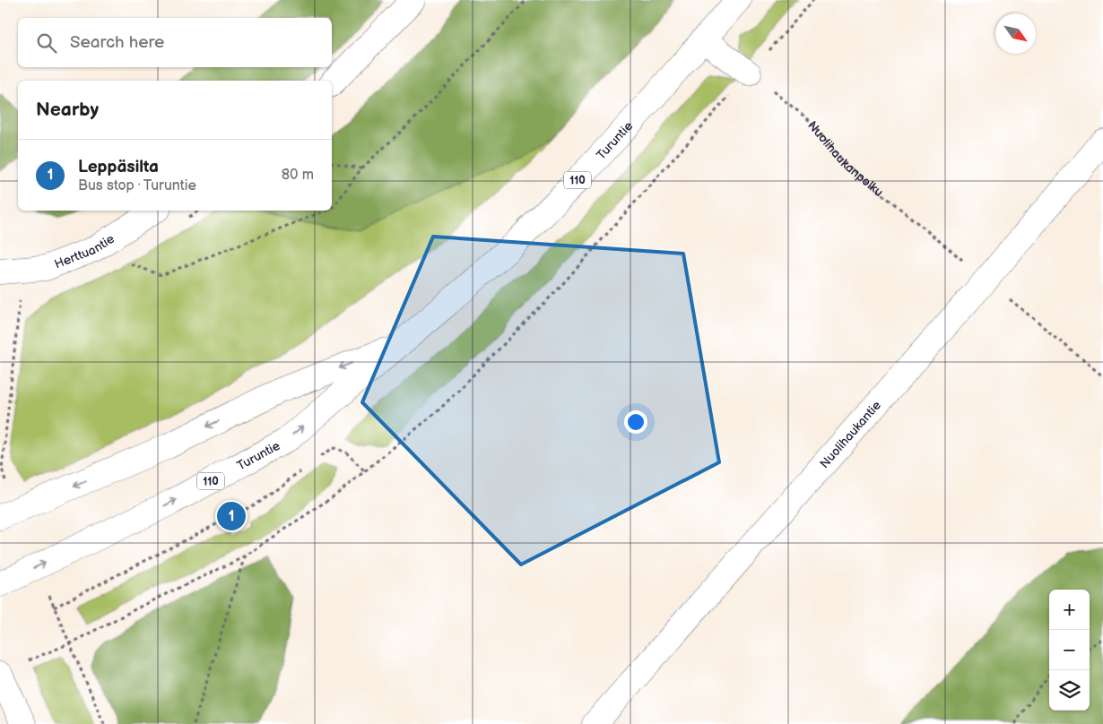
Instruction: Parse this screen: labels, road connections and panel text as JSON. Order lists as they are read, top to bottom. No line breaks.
{"streets":{"main road":["Turuntie","110","Herttuantie","Nuolihaukantie"],"path":["Nuolihaukanpolku"]},"crossings":[["Nuolihaukanpolku","Nuolihaukantie"]],"north":"bottom right","page":{"search":"Search here","heading":"Nearby","list":[{"mark":"1","name":"Leppäsilta","note":"Bus stop · Turuntie","value":"80 m"}],"pins":"1","map_buttons":["+","−"]}}
